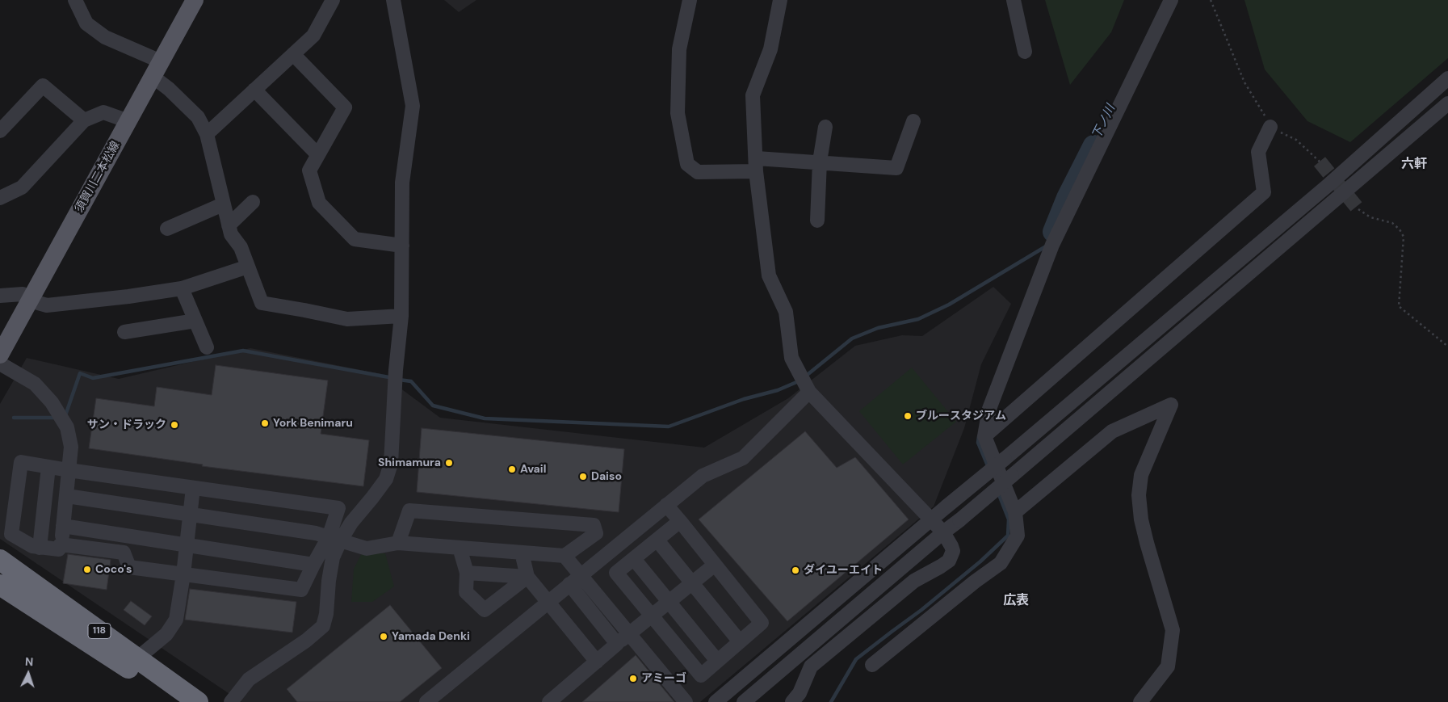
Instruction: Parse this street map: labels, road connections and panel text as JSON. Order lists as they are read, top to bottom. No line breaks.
{"streets":{"highway":["118"],"main road":["須賀川二本松線"]},"districts":["六軒","広表"],"water":["下ノ川"],"places":["ブルースタジアム","York Benimaru","サン・ドラック","Shimamura","Avail","Daiso","Coco's","ダイユーエイト","Yamada Denki","アミーゴ"],"north":"top"}
